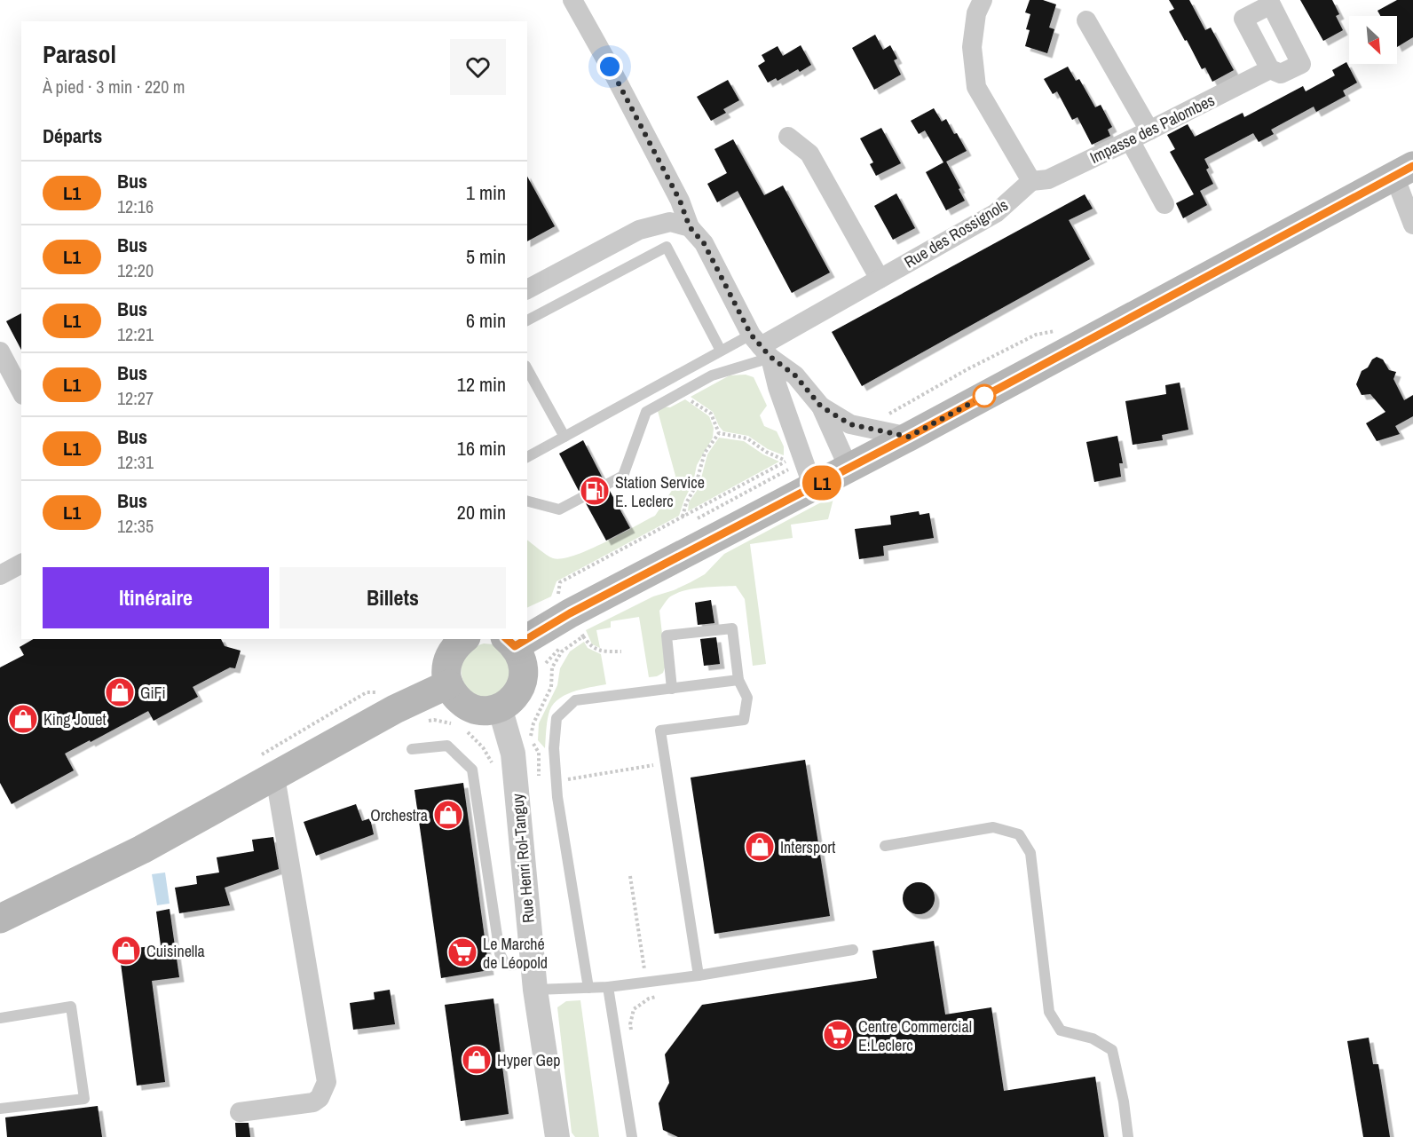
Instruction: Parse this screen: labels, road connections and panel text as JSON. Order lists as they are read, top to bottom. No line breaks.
{"streets":{"street":["Impasse des Palombes","Rue des Rossignols","Rue Henri Rol-Tanguy"]},"crossings":[["Impasse des Palombes","Rue des Rossignols"]],"places":{"fuel station":["Station Service E. Leclerc"],"shop":["GiFi","King Jouet","Orchestra","Intersport","Cuisinella","Hyper Gep"],"supermarket":["Le Marché de Léopold","Centre Commercial E.Leclerc"]},"lines":["bus line L1"],"north":"bottom right","page":{"on_map":"L1","heading":[["Parasol","À pied · 3 min · 220 m"],"Départs"],"list":[{"mark":"L1","name":"Bus","note":"12:16","value":"1 min"},{"mark":"L1","name":"Bus","note":"12:20","value":"5 min"},{"mark":"L1","name":"Bus","note":"12:21","value":"6 min"},{"mark":"L1","name":"Bus","note":"12:27","value":"12 min"},{"mark":"L1","name":"Bus","note":"12:31","value":"16 min"},{"mark":"L1","name":"Bus","note":"12:35","value":"20 min"}],"buttons":["Itinéraire","Billets"]}}
